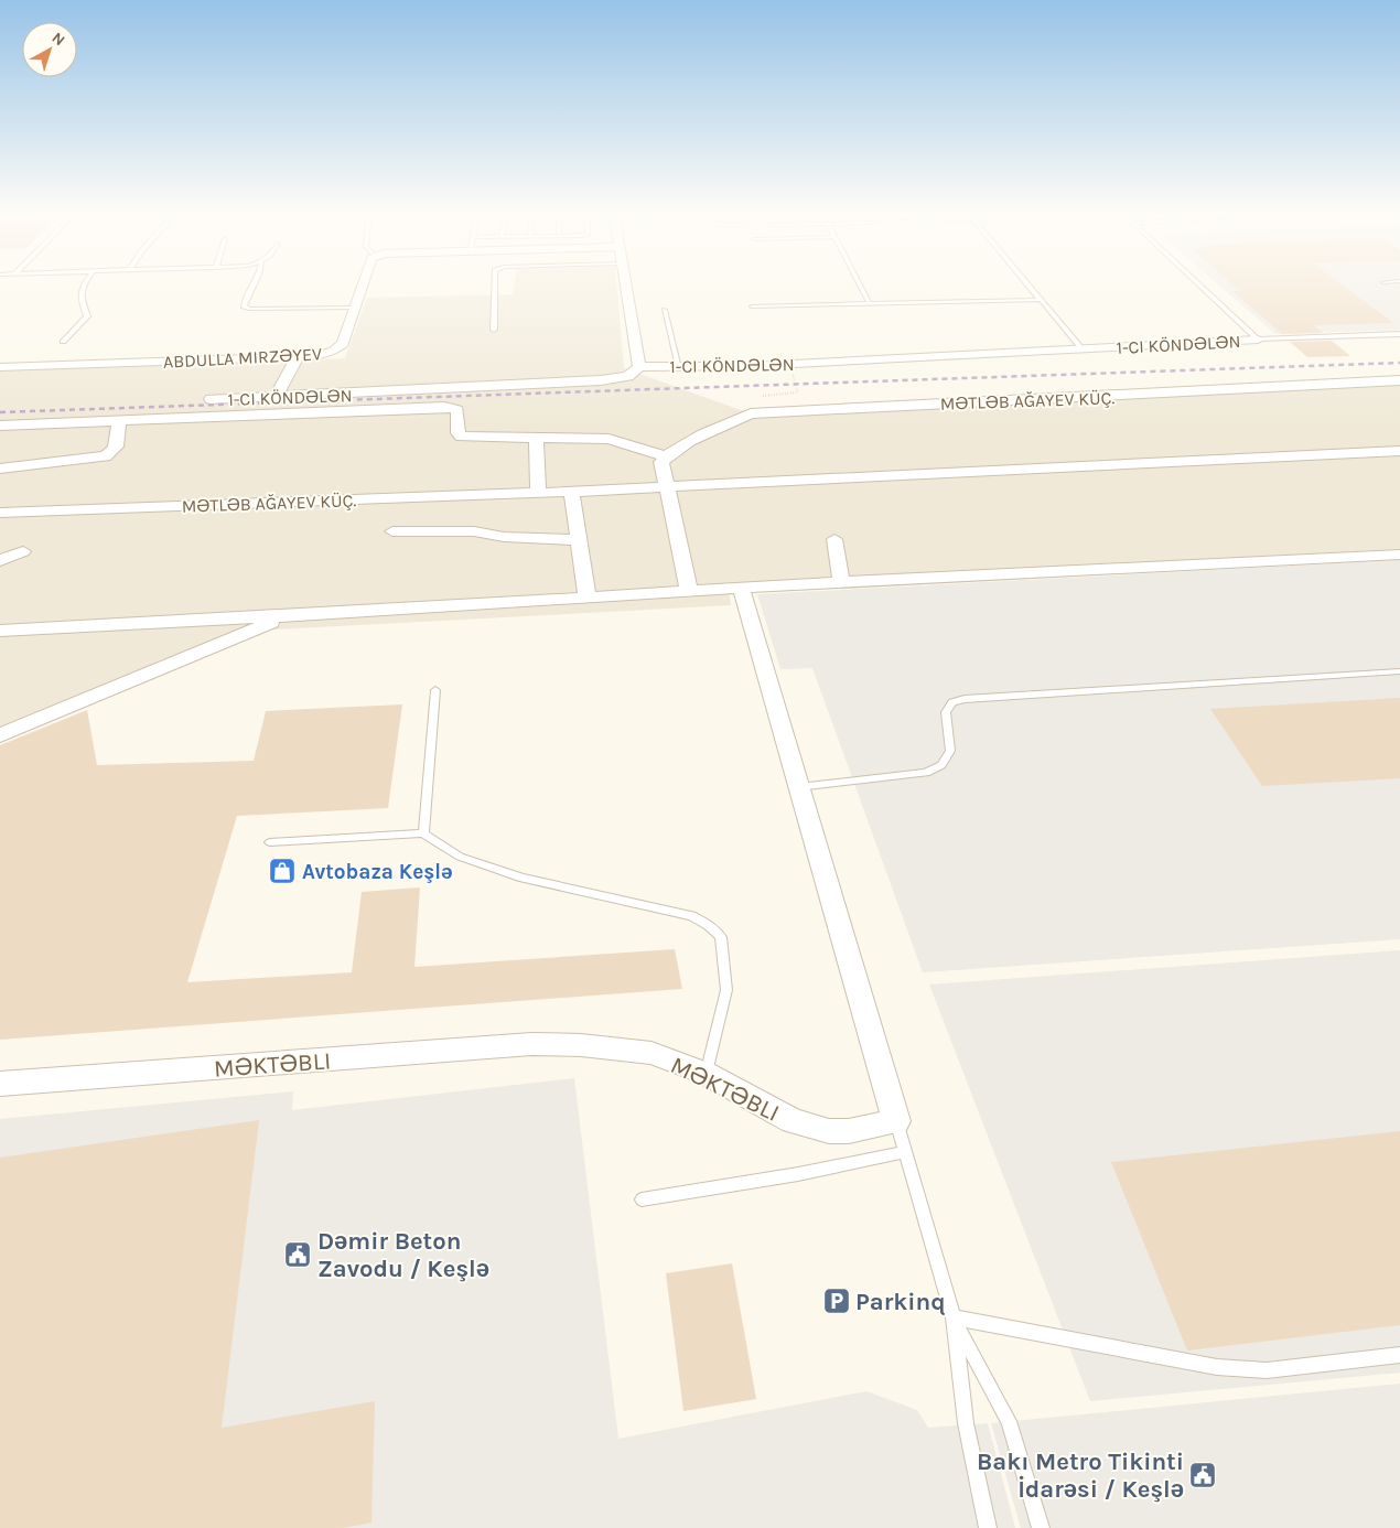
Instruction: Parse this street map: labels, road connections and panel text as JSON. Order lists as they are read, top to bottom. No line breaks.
{"streets":{"street":["1-CI KÖNDƏLƏN","ABDULLA MIRZƏYEV","MƏTLƏB AĞAYEV KÜÇ.","MƏKTƏBLI"]},"places":{"shop":["Avtobaza Keşlə"],"public building":["Dəmir Beton Zavodu / Keşlə","Bakı Metro Tikinti İdarəsi / Keşlə"],"parking":["Parkinq"]},"north":"top right"}
